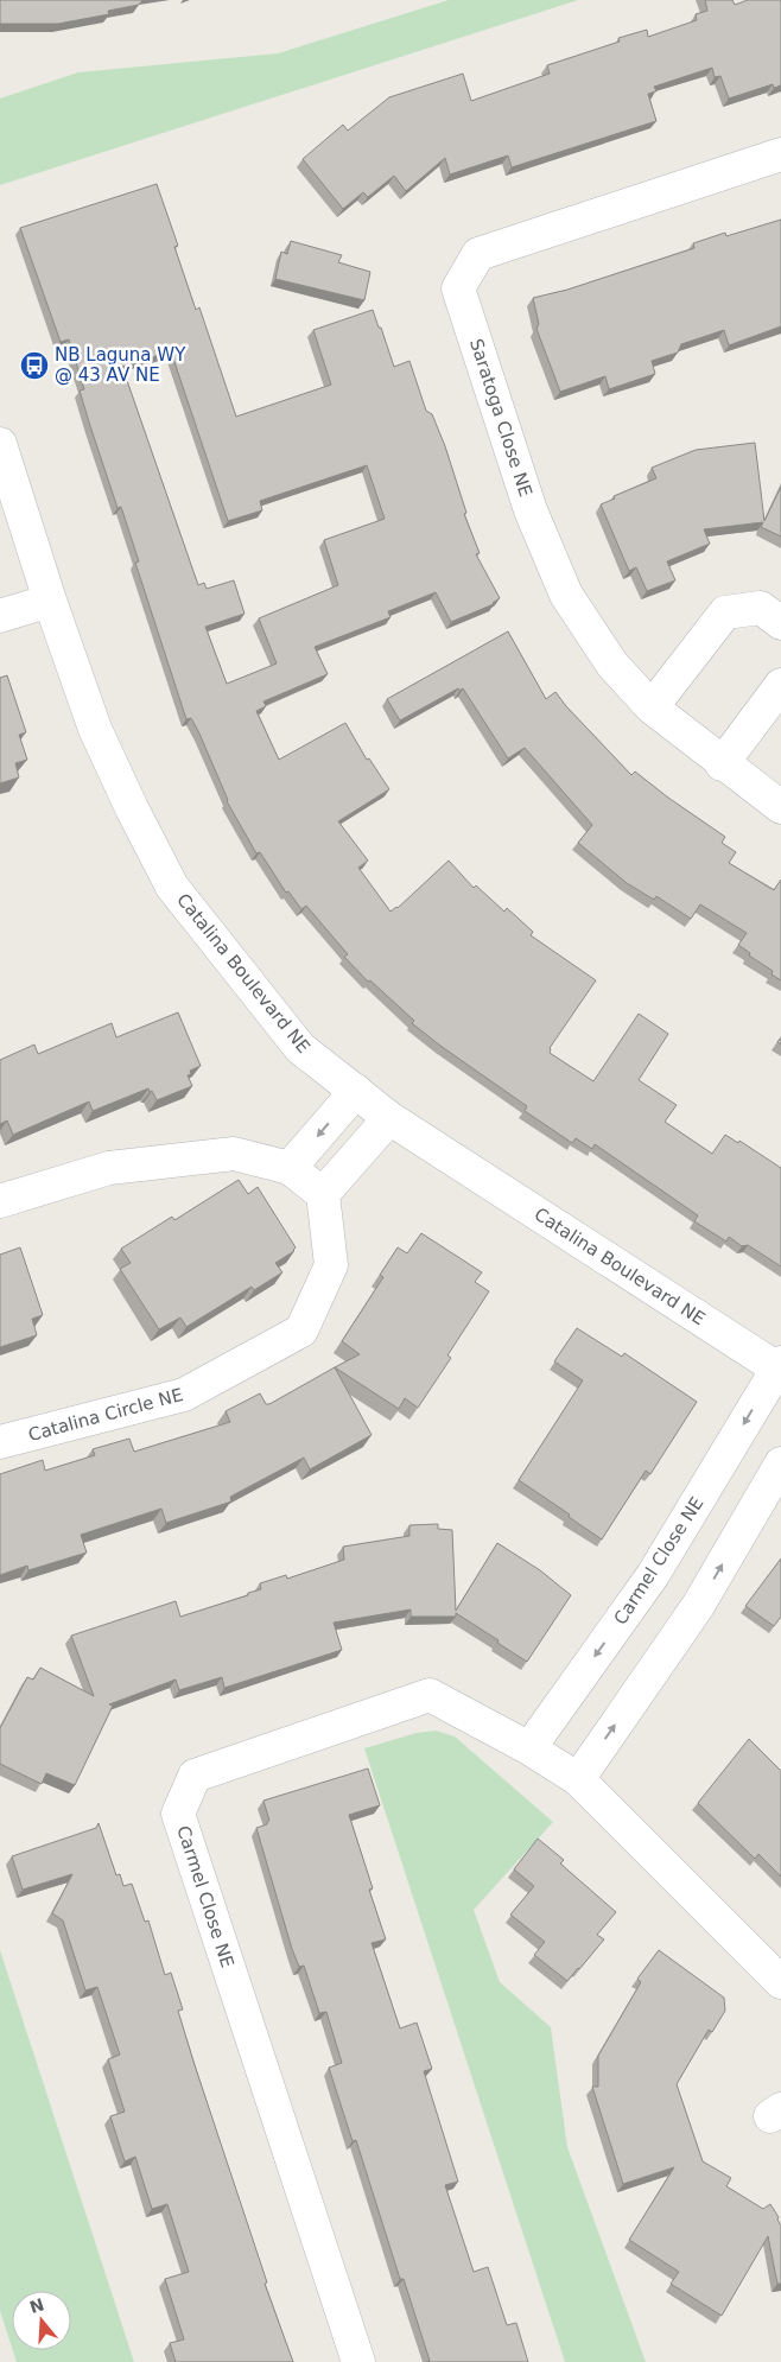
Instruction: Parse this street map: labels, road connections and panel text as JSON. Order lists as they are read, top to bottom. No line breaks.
{"streets":{"street":["Saratoga Close NE","Catalina Boulevard NE","Catalina Circle NE","Carmel Close NE"]},"crossings":[["Catalina Boulevard NE","Carmel Close NE"]],"places":{"bus stop":["NB Laguna WY @ 43 AV NE"]},"north":"top"}
